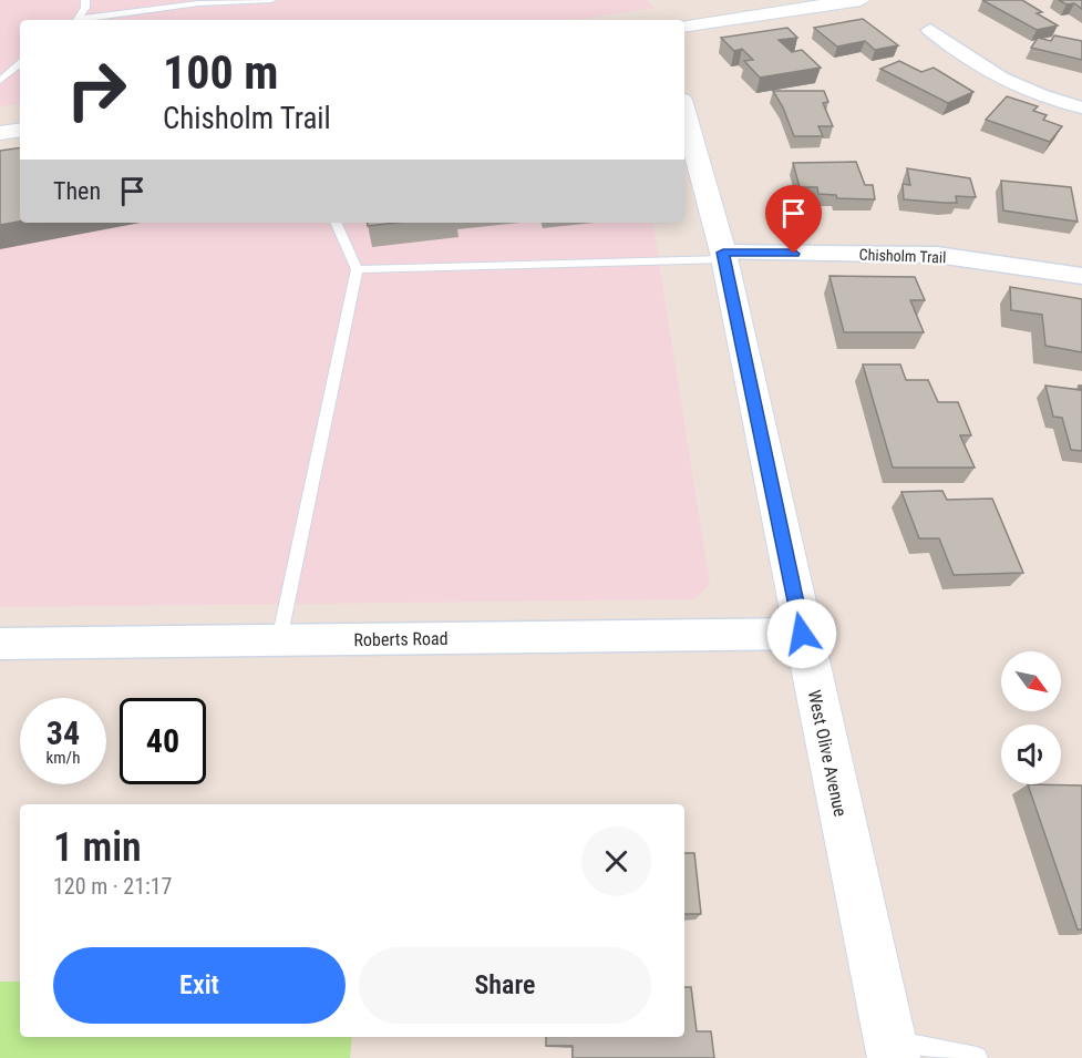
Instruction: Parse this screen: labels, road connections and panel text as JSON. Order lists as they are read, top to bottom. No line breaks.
{"streets":{"street":["Chisholm Trail","Roberts Road","West Olive Avenue"]},"crossings":[["Chisholm Trail","West Olive Avenue"],["Roberts Road","West Olive Avenue"]],"north":"bottom right","page":{"turn":["100 m","Chisholm Trail"],"then":"Then","speed":"34 km/h","limit":"40","heading":["1 min","120 m · 21:17"],"buttons":["Exit","Share"]}}
